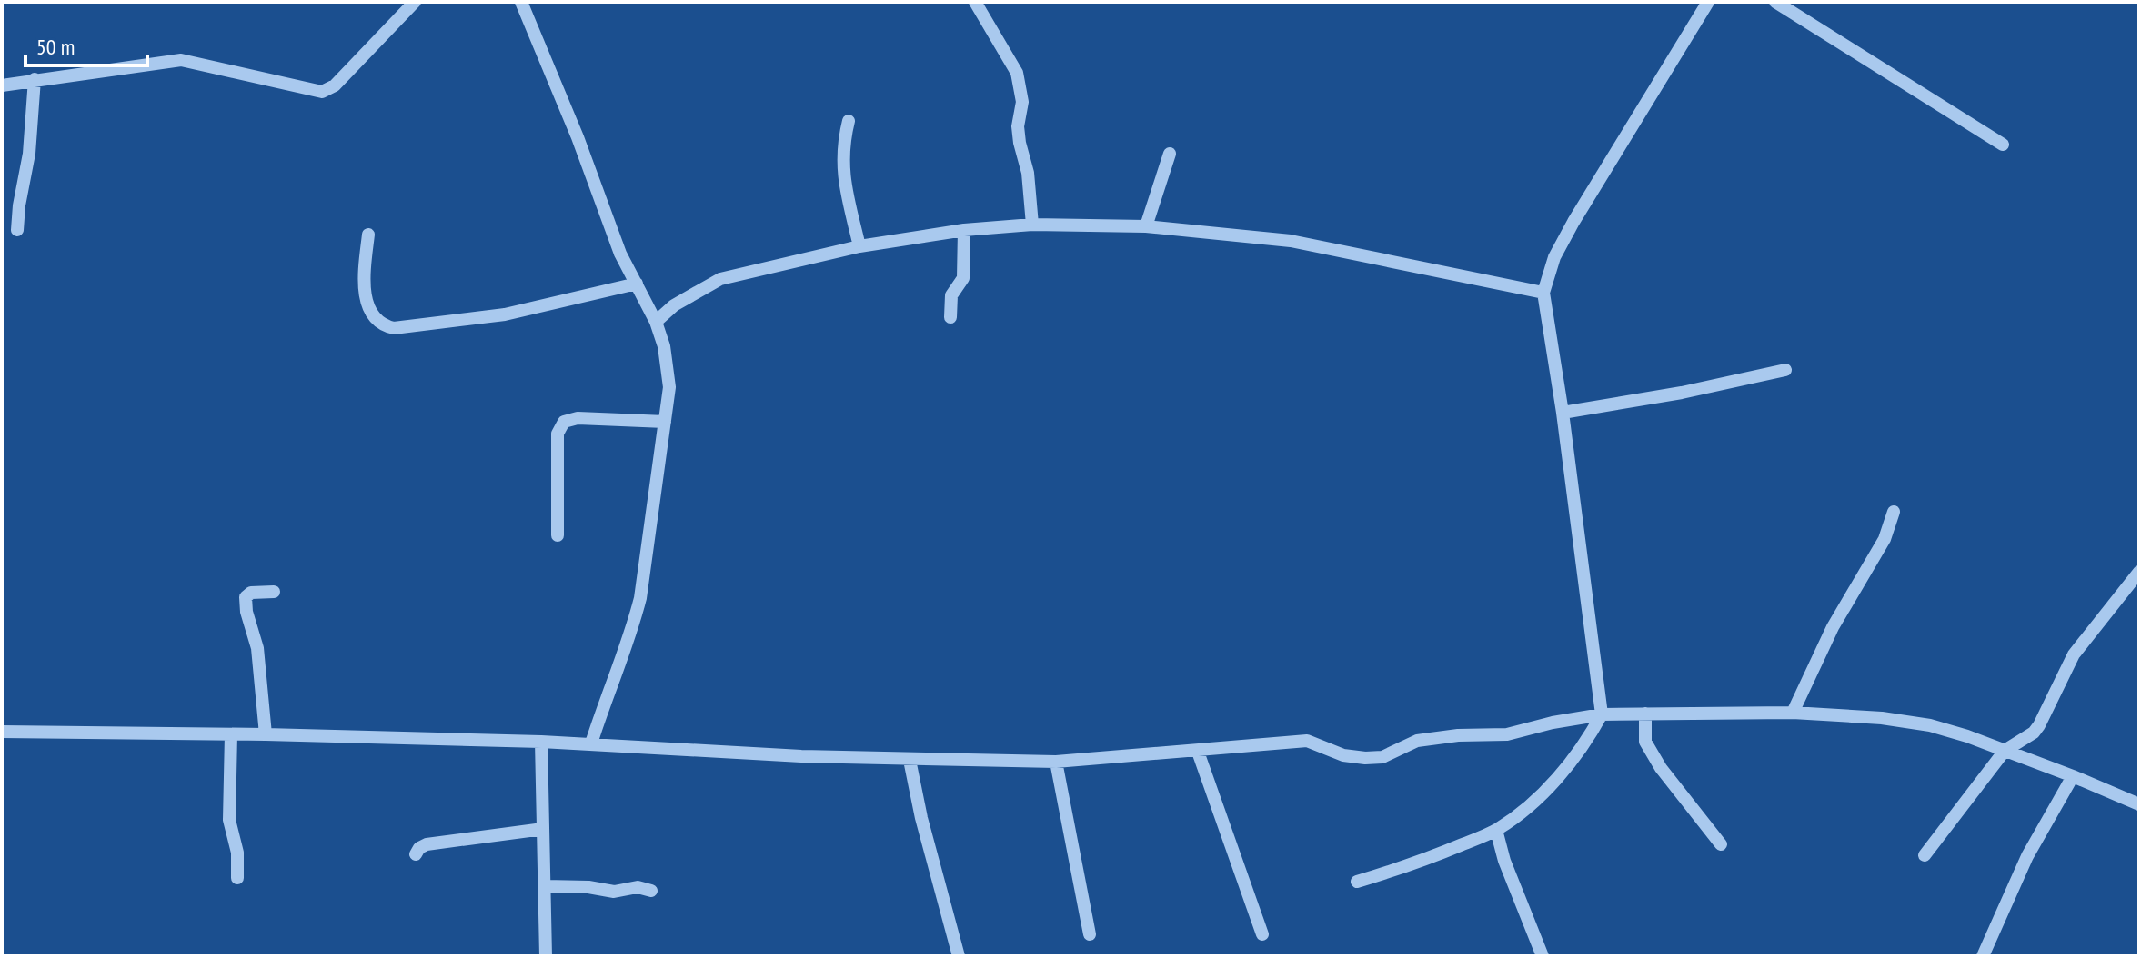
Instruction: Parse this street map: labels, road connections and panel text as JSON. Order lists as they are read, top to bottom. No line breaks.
{"scale_bar":"50 m"}
